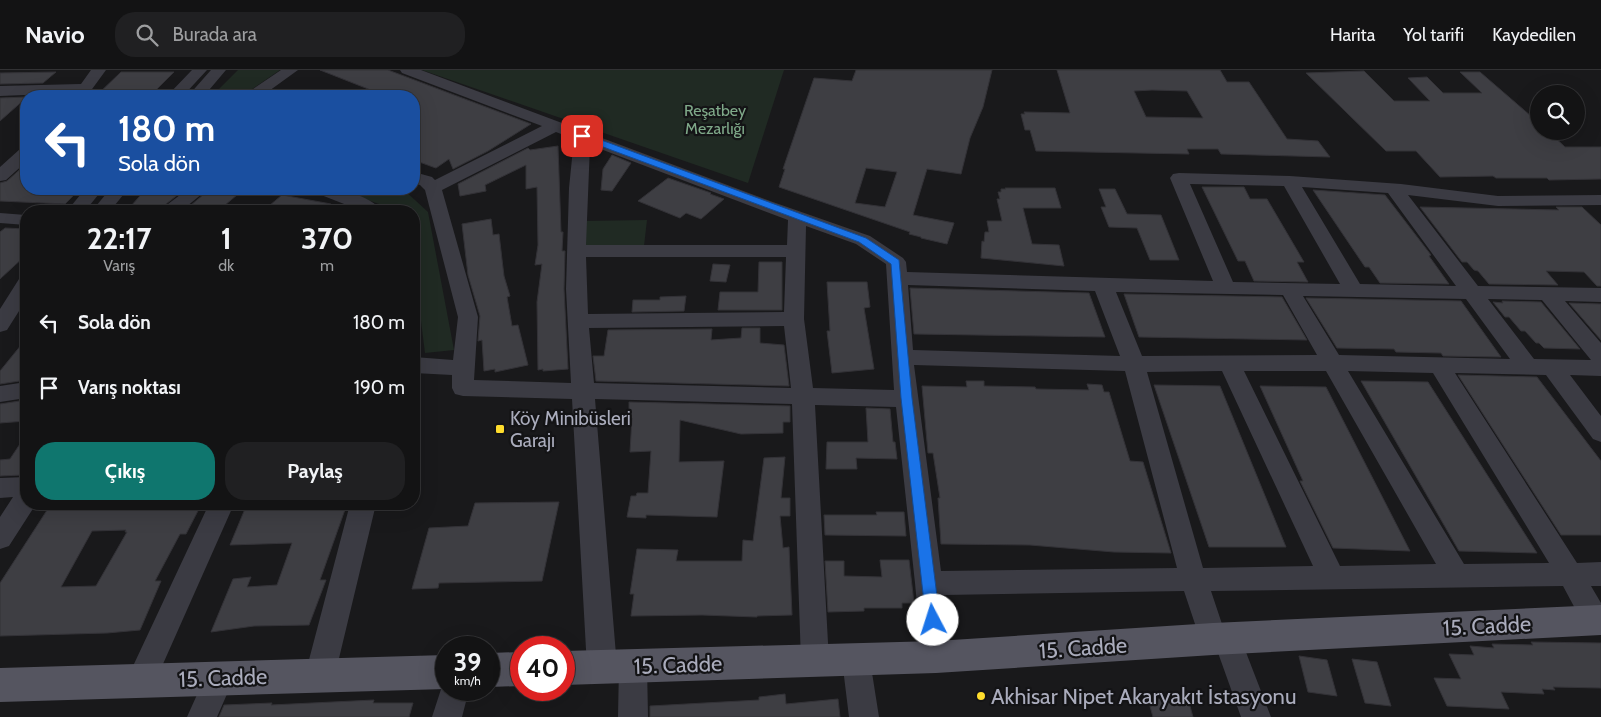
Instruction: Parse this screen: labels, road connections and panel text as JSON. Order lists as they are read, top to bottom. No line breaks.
{"streets":{"main road":["15. Cadde"]},"parks":["Reşatbey Mezarlığı"],"places":{"transit":["Köy Minibüsleri Garajı"],"other":["Akhisar Nipet Akaryakıt İstasyonu"]},"page":{"header":"Navio","search":"Burada ara","nav":["Harita","Yol tarifi","Kaydedilen"],"turn":["180 m","Sola dön"],"eta":["22:17","Varış","1","dk","370","m"],"list":[{"name":"Sola dön","value":"180 m"},{"name":"Varış noktası","value":"190 m"}],"buttons":["Çıkış","Paylaş"],"speed":"39 km/h","limit":"40"}}
